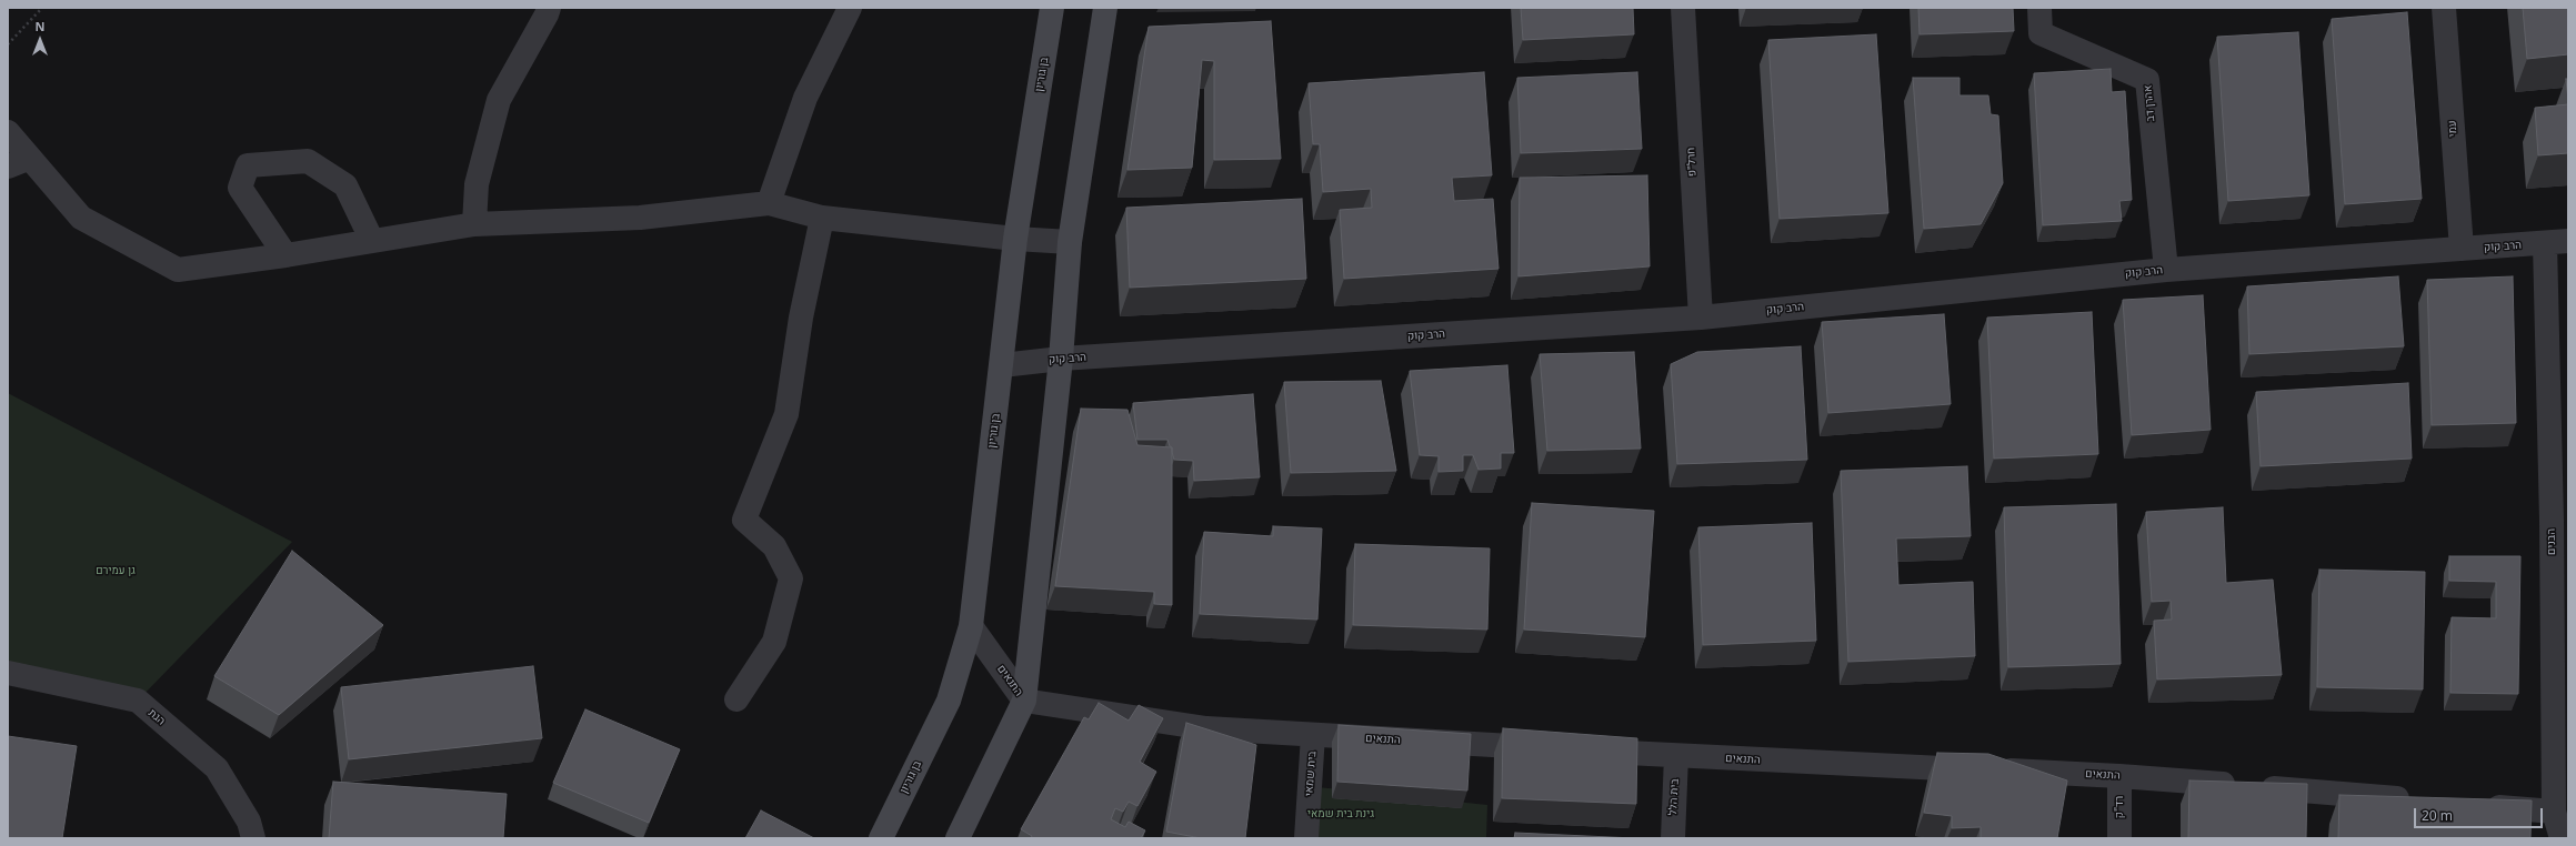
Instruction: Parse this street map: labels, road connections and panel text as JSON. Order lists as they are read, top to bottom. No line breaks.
{"streets":{"main road":["בן גוריון"],"street":["אהרן דב","עמי","חרל\"פ","הרב קוק","הבנים","התנאים","הגת","בית שמאי","בית הלל","רד\"ק"]},"crossings":[["בן גוריון","הרב קוק"],["בן גוריון","התנאים"],["אהרן דב","הרב קוק"],["עמי","הרב קוק"],["חרל\"פ","הרב קוק"],["הרב קוק","הבנים"],["התנאים","בית שמאי"],["התנאים","בית הלל"],["התנאים","רד\"ק"]],"parks":["גן עמירם","גינת בית שמאי"],"scale_bar":"20 m","north":"top"}
